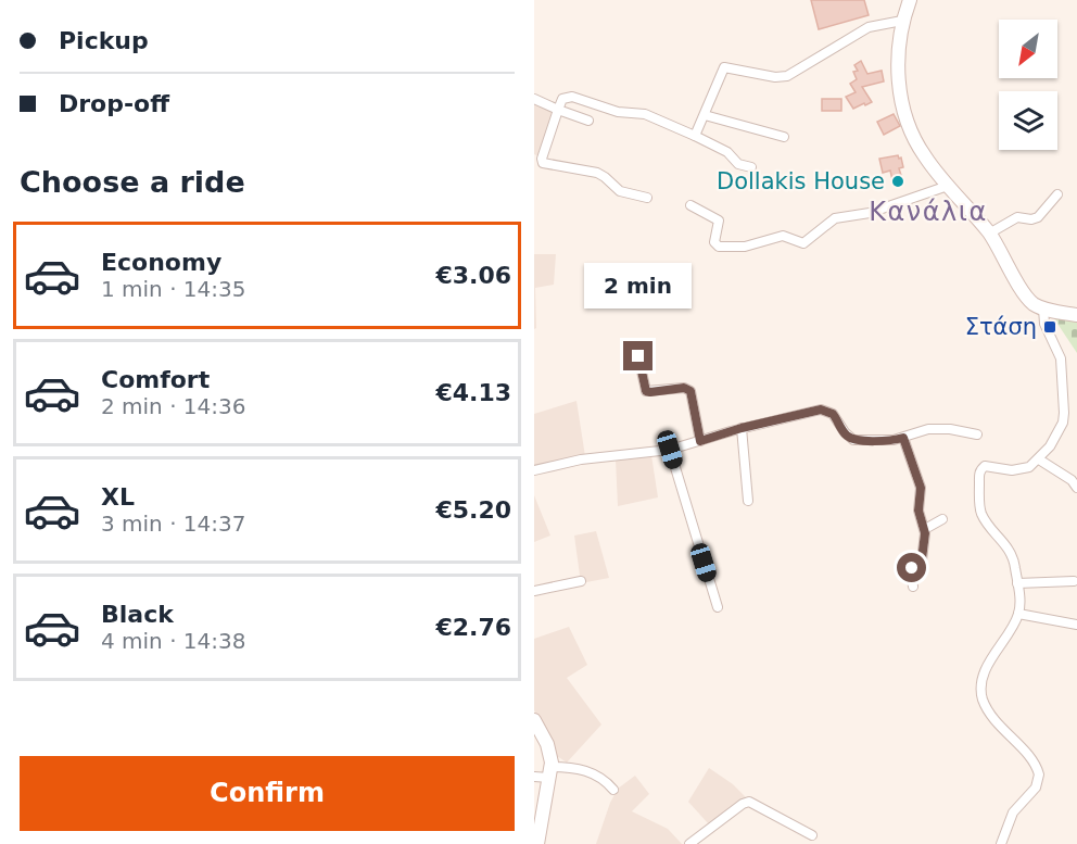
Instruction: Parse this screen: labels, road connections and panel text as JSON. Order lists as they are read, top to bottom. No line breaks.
{"districts":["Κανάλια"],"places":{"other":["Dollakis House"],"transit":["Στάση"]},"north":"bottom left","page":{"banner":["Pickup","Drop-off"],"heading":"Choose a ride","list":[{"name":"Economy","note":"1 min · 14:35","value":"€3.06"},{"name":"Comfort","note":"2 min · 14:36","value":"€4.13"},{"name":"XL","note":"3 min · 14:37","value":"€5.20"},{"name":"Black","note":"4 min · 14:38","value":"€2.76"}],"bubble":"2 min","buttons":"Confirm"}}
